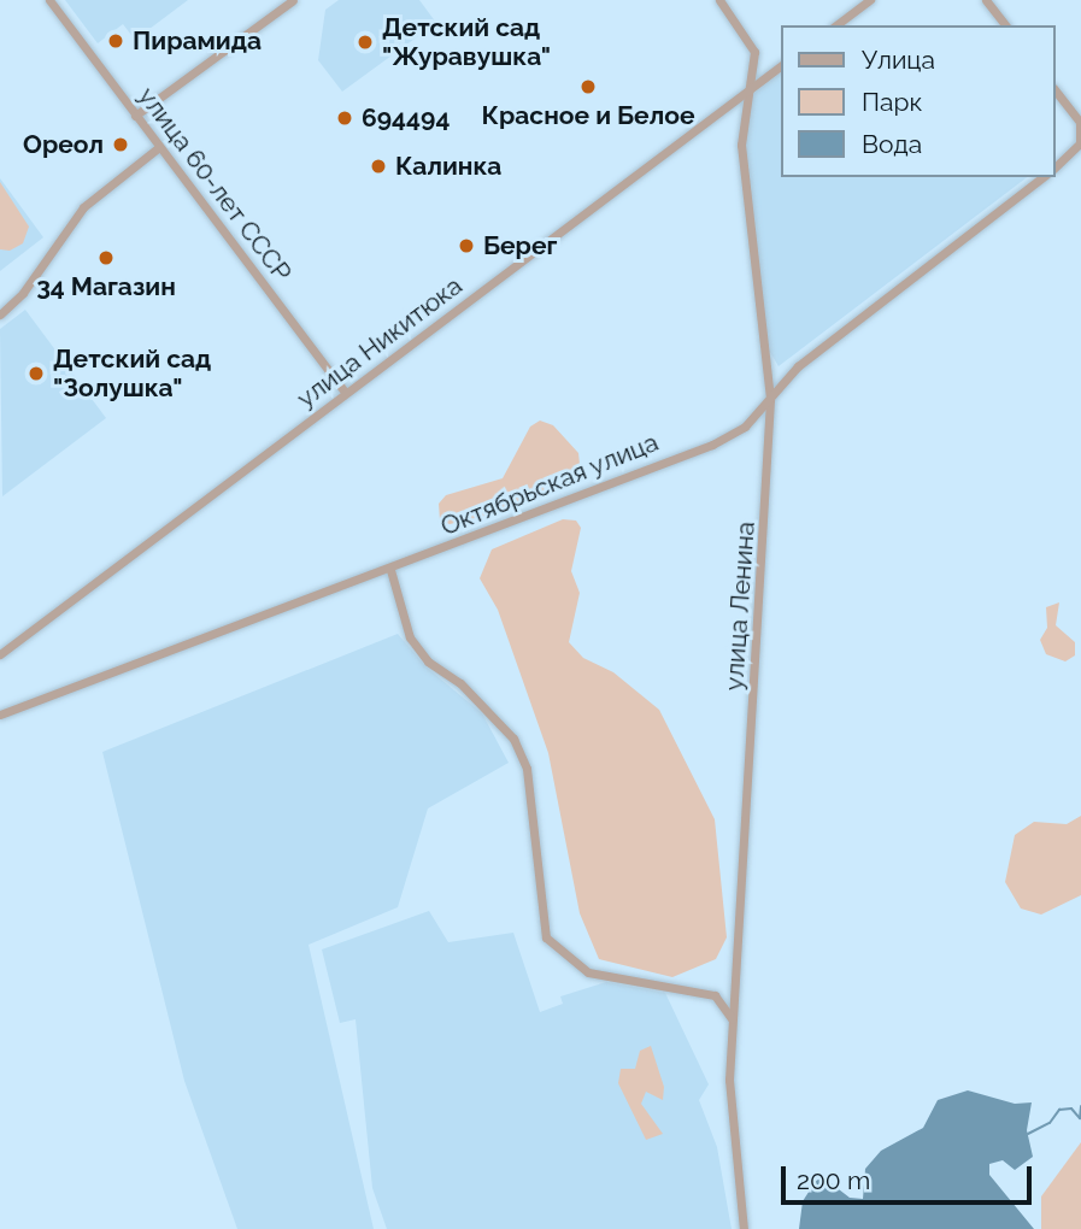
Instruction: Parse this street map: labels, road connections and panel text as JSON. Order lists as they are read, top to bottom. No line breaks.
{"streets":{"street":["улица 60-лет СССР","улица Никитюка","Октябрьская улица","улица Ленина"]},"crossings":[["улица 60-лет СССР","улица Никитюка"],["улица Никитюка","улица Ленина"],["Октябрьская улица","улица Ленина"]],"places":["Пирамида","Детский сад \"Журавушка\"","Красное и Белое","694494","Ореол","Калинка","Берег","34 Магазин","Детский сад \"Золушка\""],"legend":["Улица","Парк","Вода"],"scale_bar":"200 m"}
